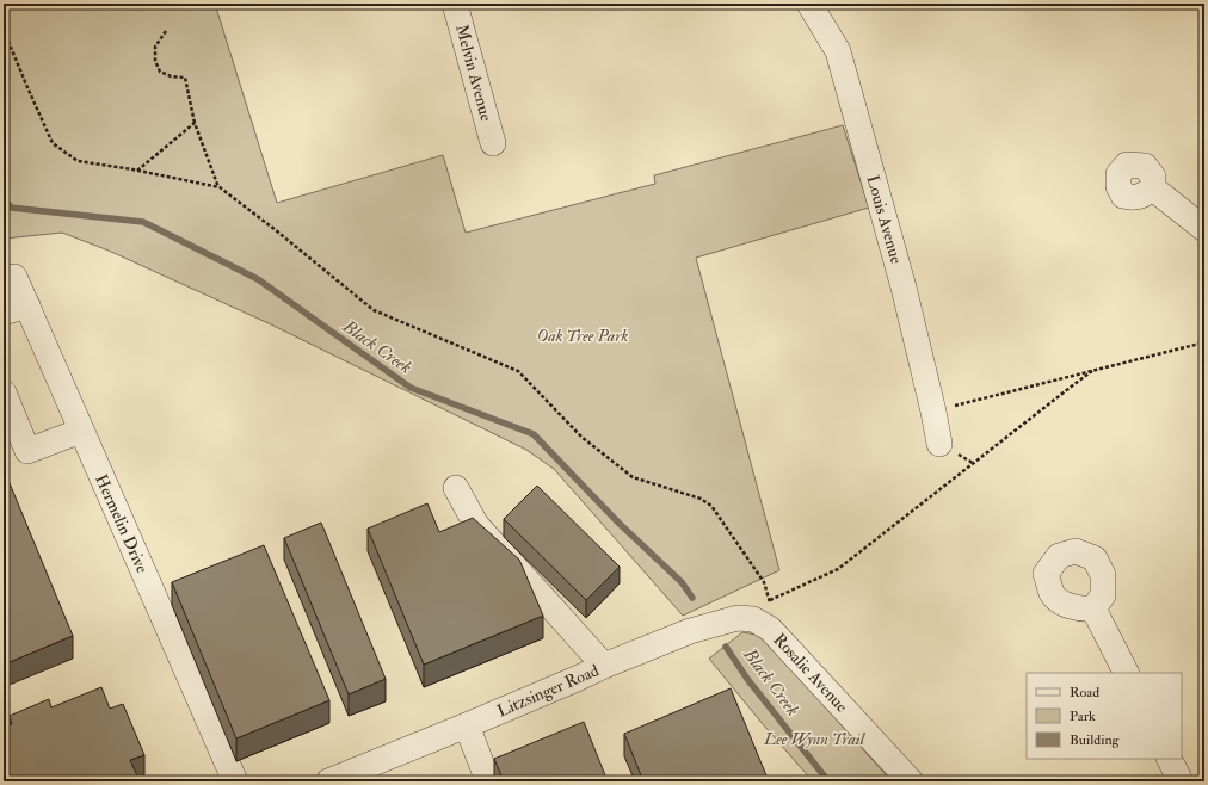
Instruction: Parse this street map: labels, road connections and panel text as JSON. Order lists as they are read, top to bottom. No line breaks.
{"streets":{"street":["Melvin Avenue","Louis Avenue","Hermelin Drive","Rosalie Avenue","Litzsinger Road"]},"crossings":[["Rosalie Avenue","Litzsinger Road"]],"water":["Black Creek"],"parks":["Oak Tree Park","Lee Wynn Trail"],"legend":["Road","Park","Building"]}
